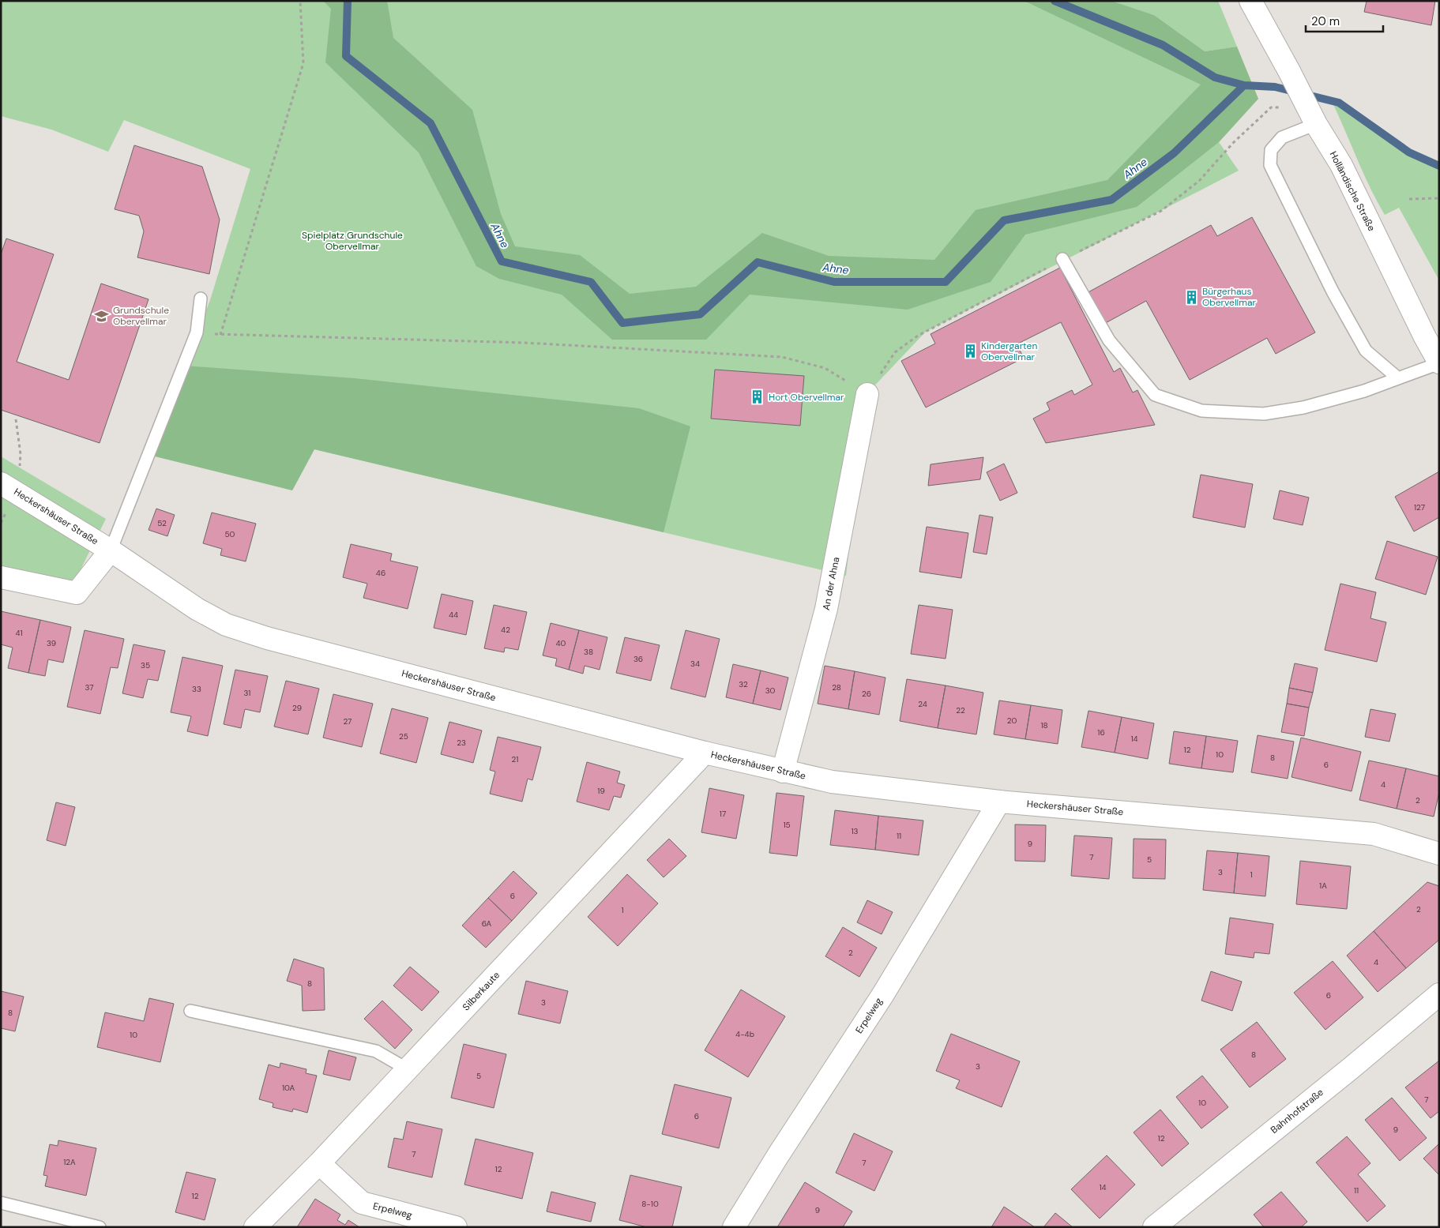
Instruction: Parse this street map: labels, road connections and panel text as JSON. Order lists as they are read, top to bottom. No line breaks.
{"streets":{"street":["Holländische Straße","Heckershäuser Straße","An der Ahna","Silberkaute","Erpelweg","Bahnhofstraße"]},"crossings":[["Heckershäuser Straße","An der Ahna"],["Heckershäuser Straße","Silberkaute"],["Heckershäuser Straße","Erpelweg"],["Silberkaute","Erpelweg"]],"water":["Ahne"],"parks":["Spielplatz Grundschule Obervellmar"],"places":{"building":["Bürgerhaus Obervellmar","Kindergarten Obervellmar","Hort Obervellmar"],"school or university":["Grundschule Obervellmar"]},"house_numbers":["127","52","50","46","44","42","41","39","40","38","36","34","35","32","37","28","33","30","31","26","24","29","22","20","27","18","16","25","14","23","12","10","8","21","6","4","19","2","17","15","13","11","9","7","5","3","1","1A","6","2","1","6A","2","4","8","6","3","8","4-4b","10","8","3","5","10A","7","10","6","9","12","7","12A","7","12","14","11","12","8-10","9"],"scale_bar":"20 m"}
